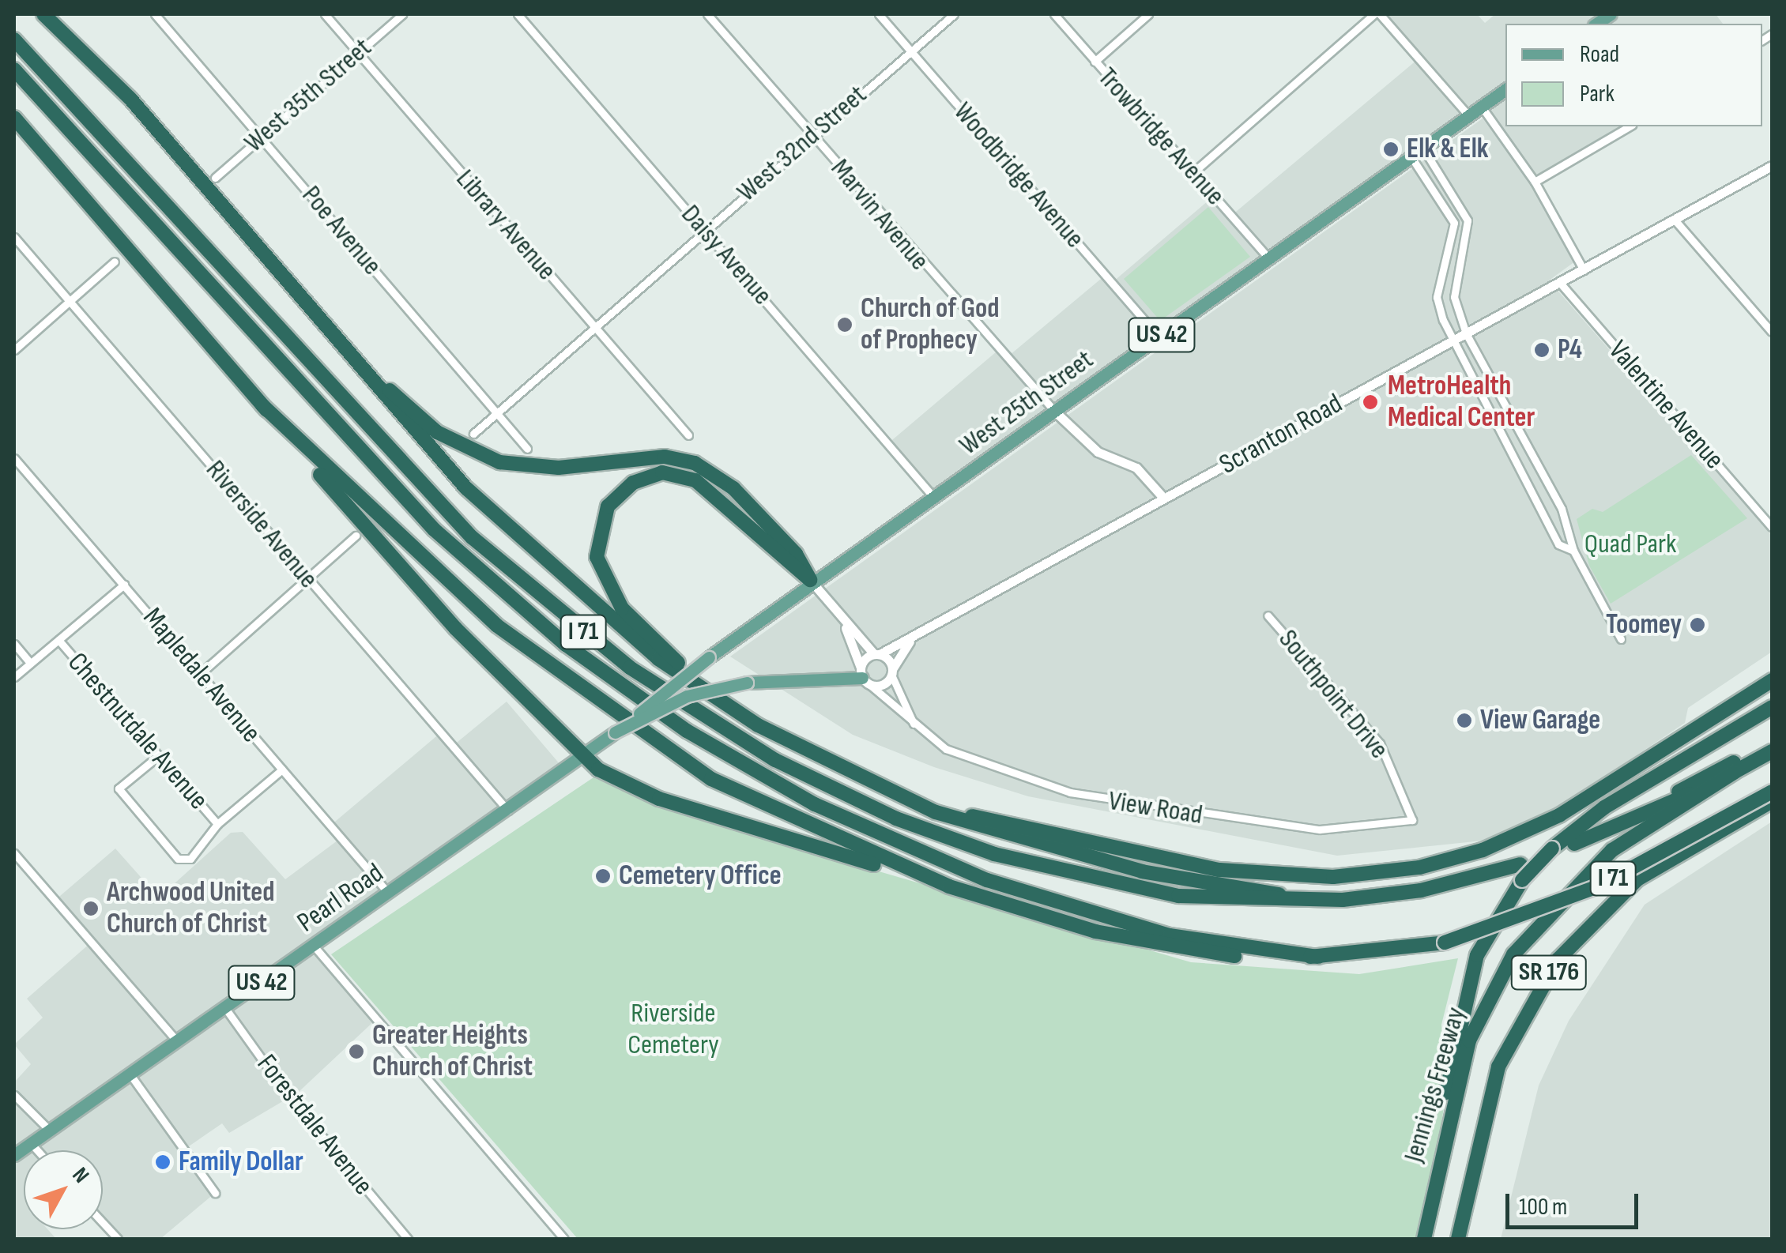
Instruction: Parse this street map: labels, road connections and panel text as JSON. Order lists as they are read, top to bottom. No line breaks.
{"streets":{"highway":["I 71","SR 176","Jennings Freeway"],"main road":["US 42","West 25th Street","Pearl Road"],"street":["West 35th Street","Trowbridge Avenue","West 32nd Street","Woodbridge Avenue","Marvin Avenue","Library Avenue","Poe Avenue","Daisy Avenue","Valentine Avenue","Scranton Road","Riverside Avenue","Mapledale Avenue","Southpoint Drive","Chestnutdale Avenue","View Road","Forestdale Avenue"]},"crossings":[["West 35th Street","Library Avenue"],["West 35th Street","Poe Avenue"],["Trowbridge Avenue","West 25th Street"],["West 32nd Street","Woodbridge Avenue"],["West 32nd Street","Marvin Avenue"],["West 32nd Street","Library Avenue"],["West 32nd Street","Poe Avenue"],["West 32nd Street","Daisy Avenue"],["Woodbridge Avenue","West 25th Street"],["Marvin Avenue","West 25th Street"],["Daisy Avenue","West 25th Street"],["West 25th Street","Pearl Road"],["Valentine Avenue","Scranton Road"],["Scranton Road","View Road"],["Riverside Avenue","Pearl Road"],["I 71","Jennings Freeway"],["Mapledale Avenue","Pearl Road"],["Southpoint Drive","View Road"],["Pearl Road","Forestdale Avenue"]],"parks":["Quad Park","Riverside Cemetery"],"places":["Elk & Elk","Church of God of Prophecy","P4","MetroHealth Medical Center","Toomey","View Garage","Cemetery Office","Archwood United Church of Christ","Greater Heights Church of Christ","Family Dollar"],"legend":["Road","Park"],"scale_bar":"100 m","north":"top right"}
